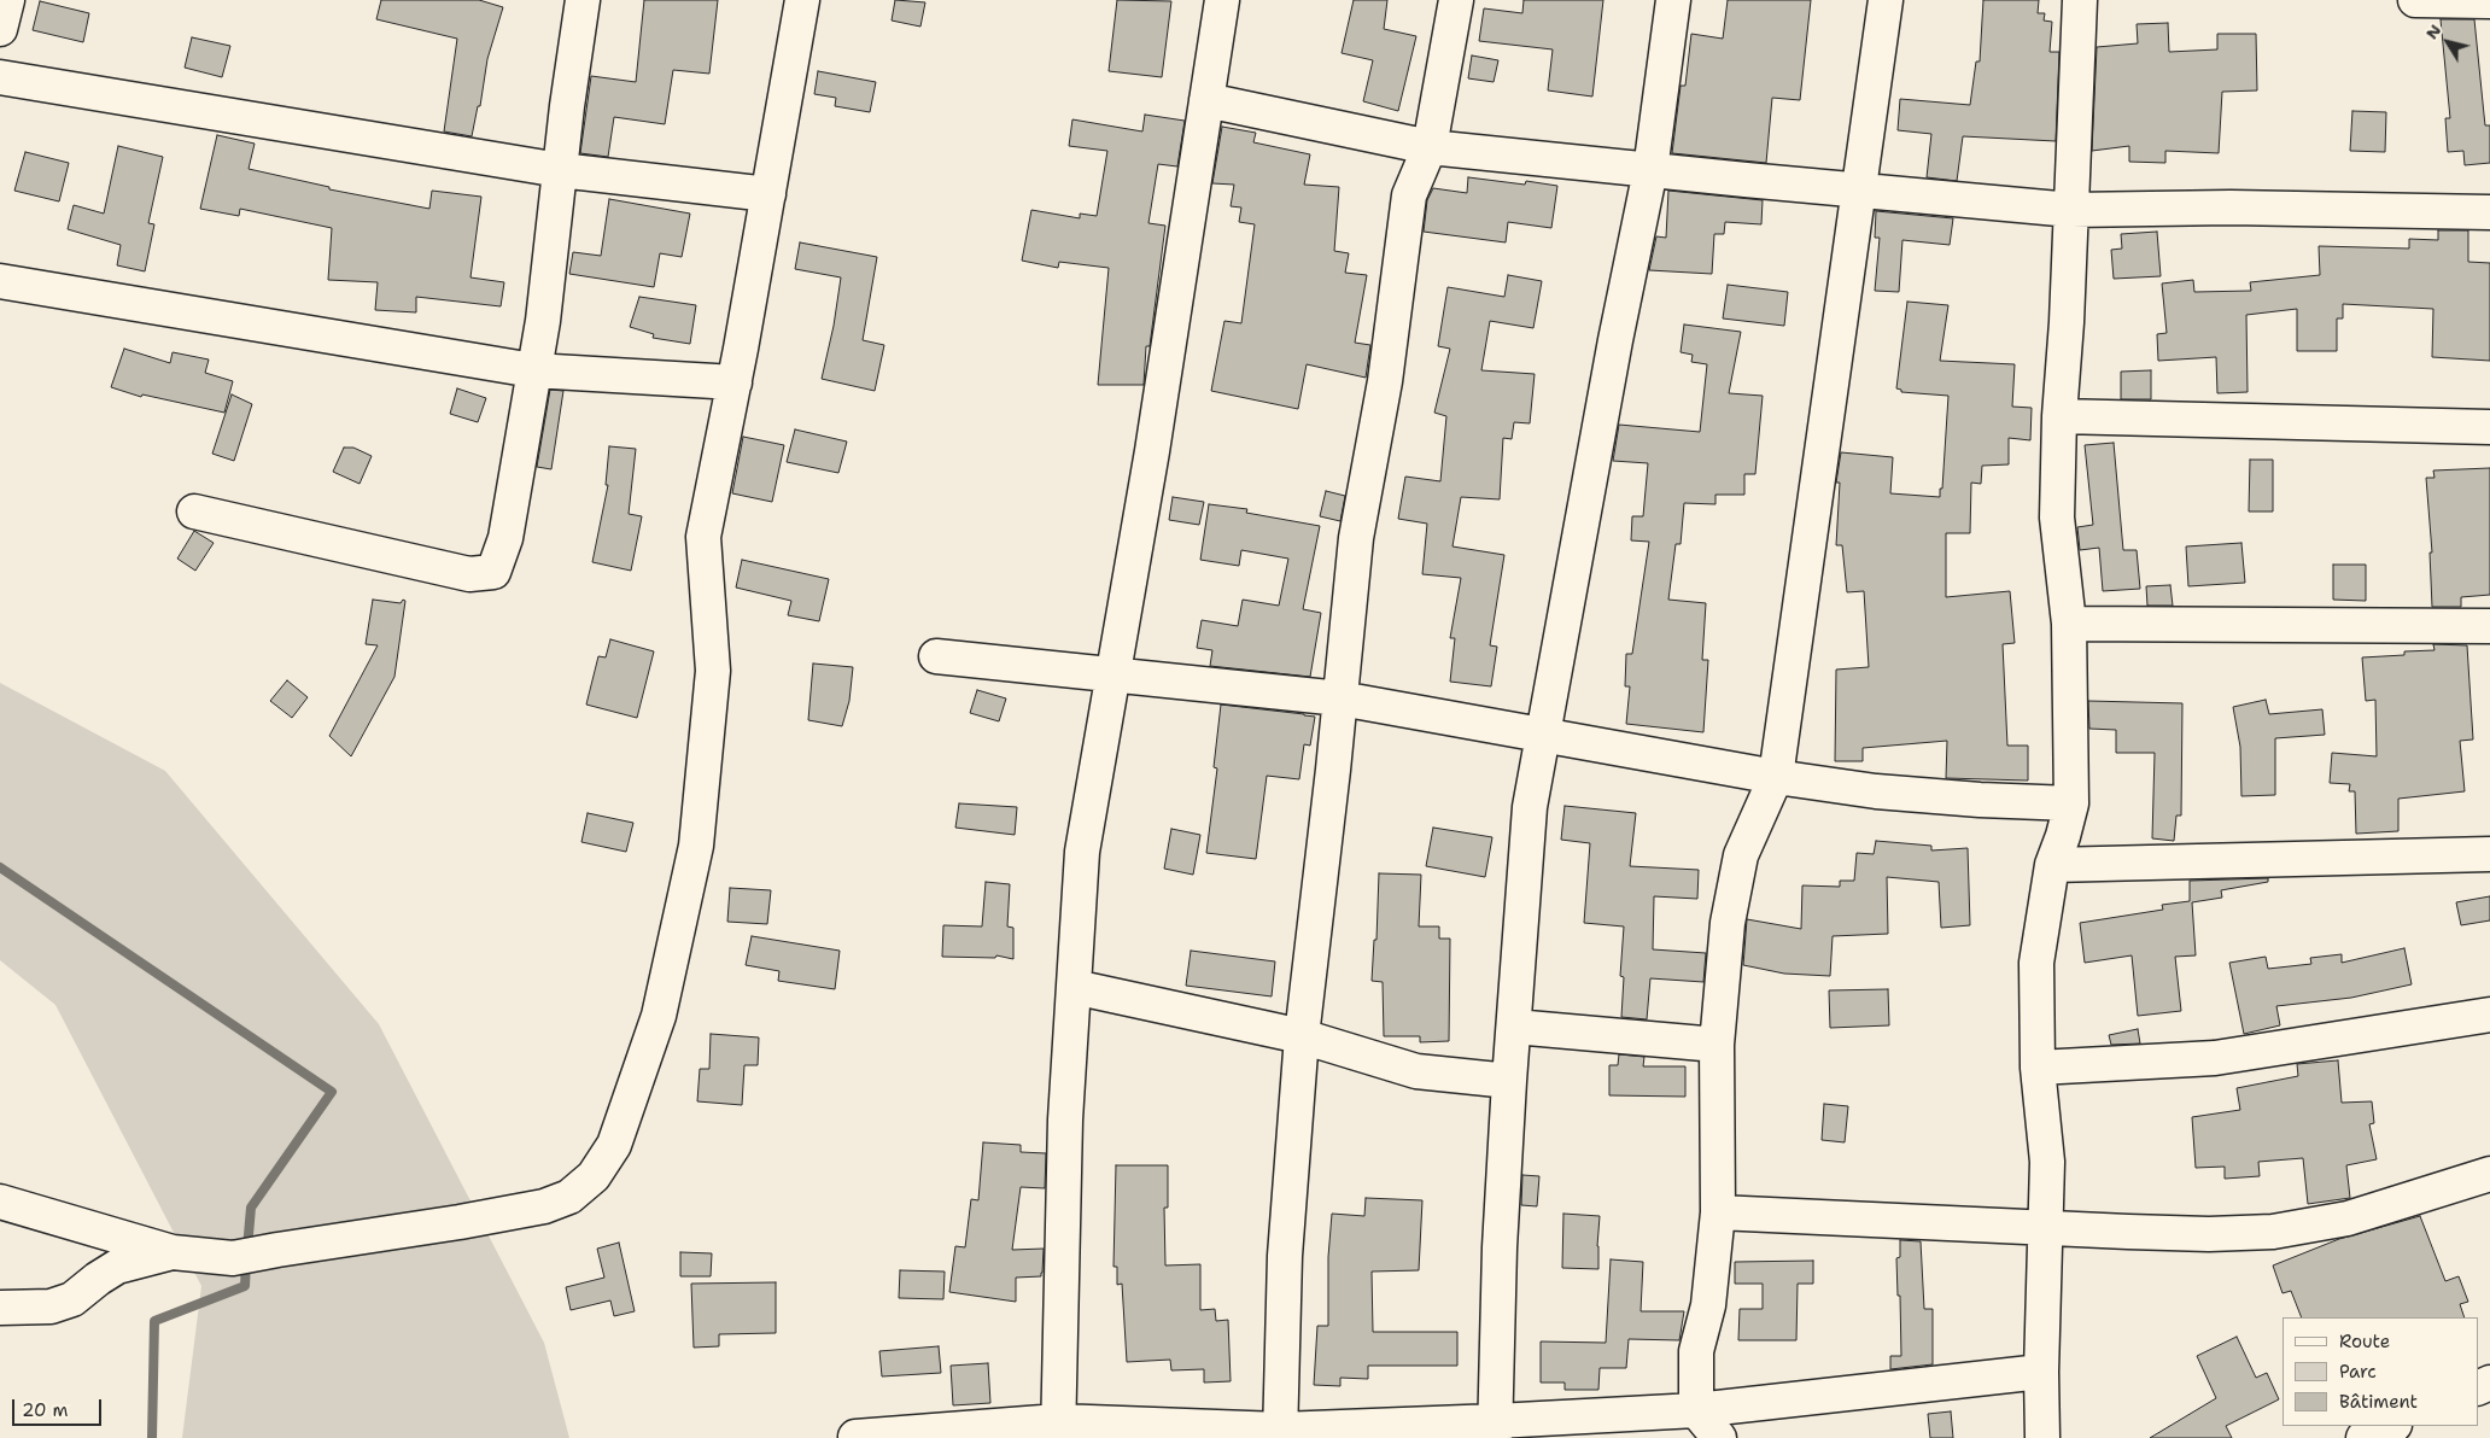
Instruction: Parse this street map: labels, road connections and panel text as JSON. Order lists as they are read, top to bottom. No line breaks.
{"legend":["Route","Parc","Bâtiment"],"scale_bar":"20 m","north":"top left"}
